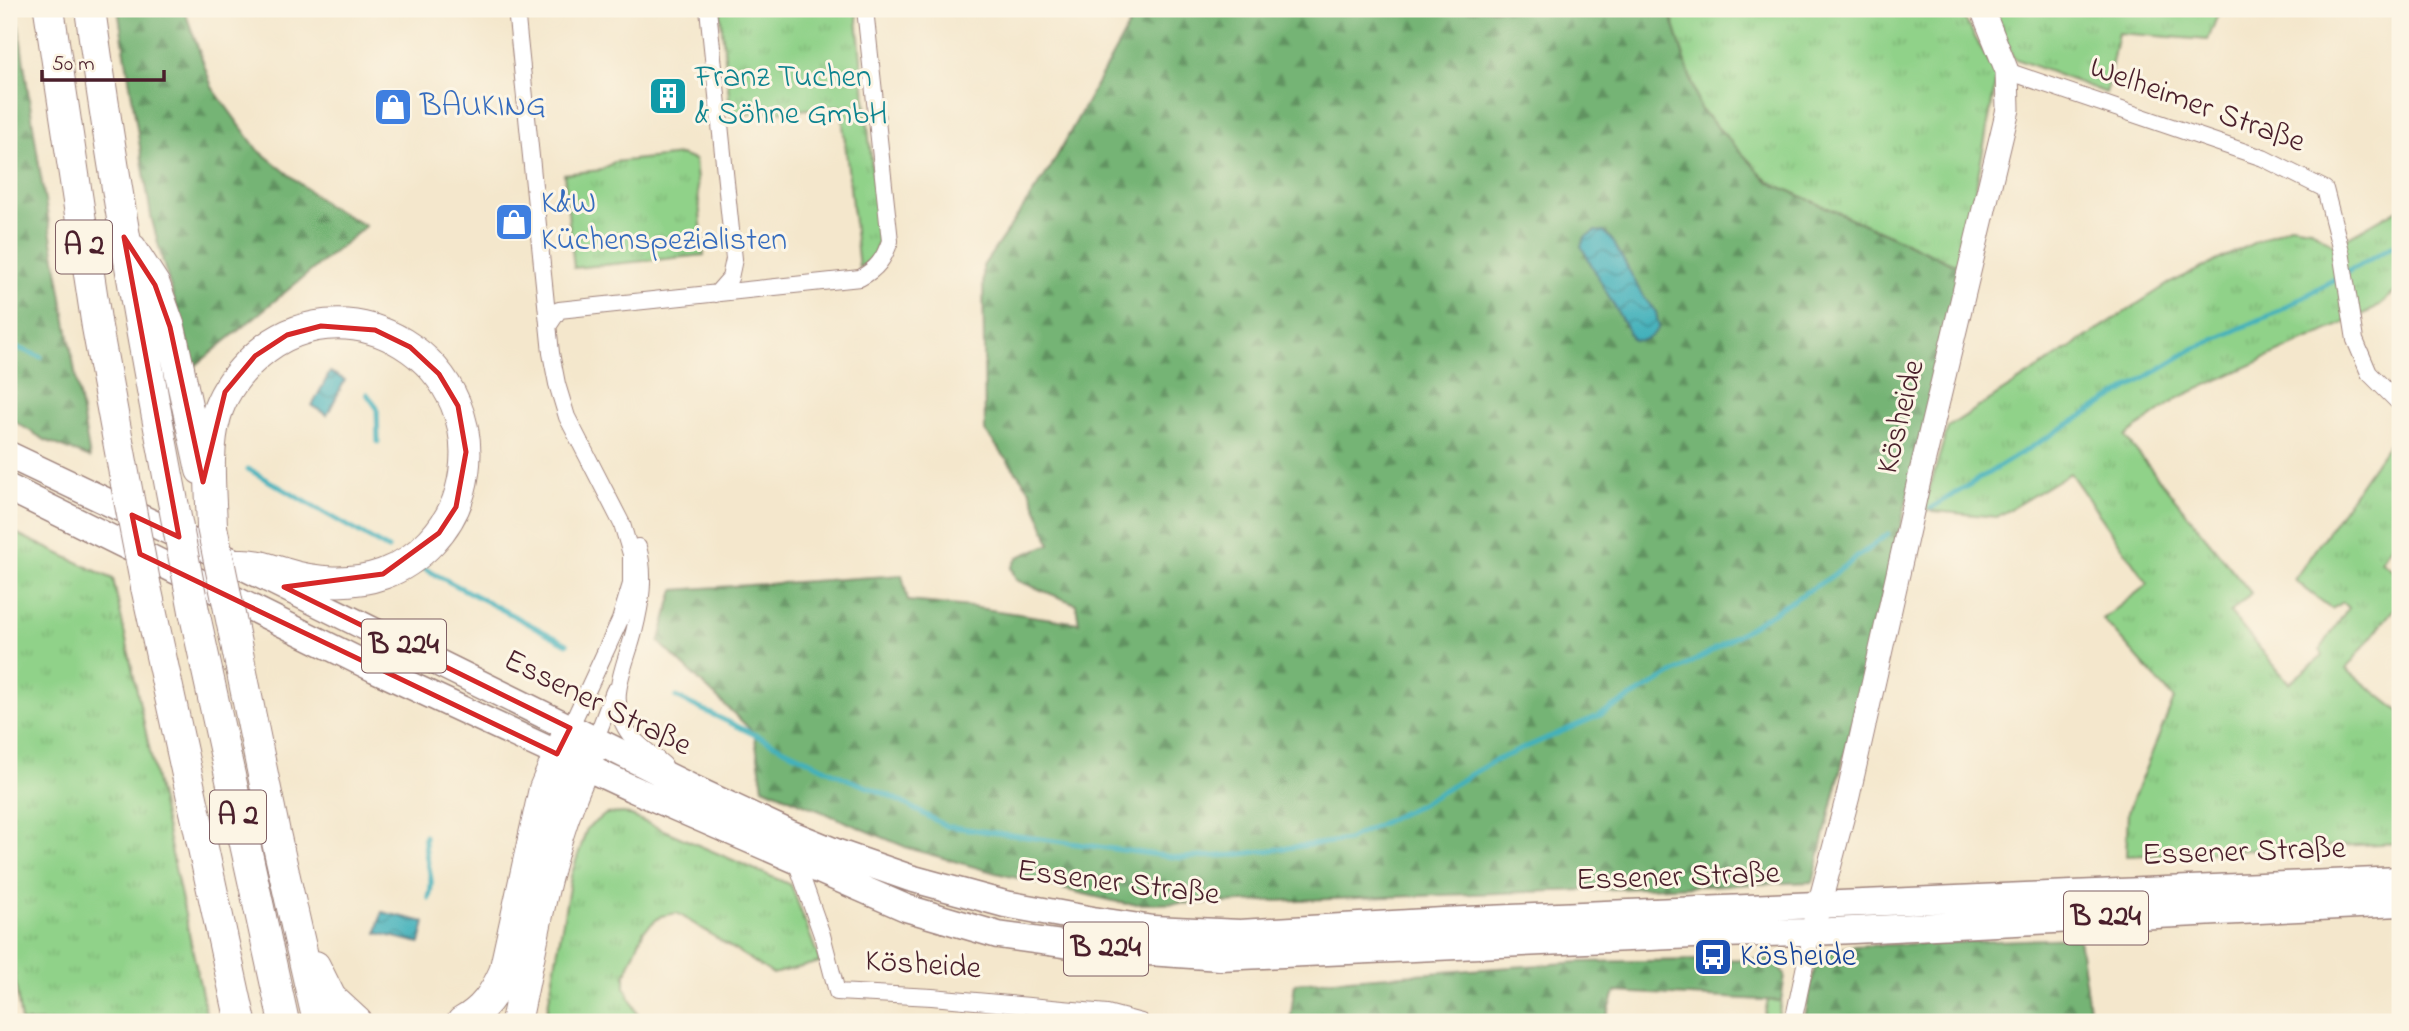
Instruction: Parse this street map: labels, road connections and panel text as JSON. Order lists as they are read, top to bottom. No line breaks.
{"streets":{"highway":["A 2"],"main road":["B 224","Essener Straße"],"street":["Welheimer Straße","Kösheide"]},"crossings":[["Welheimer Straße","Kösheide"],["Kösheide","Essener Straße"]],"places":{"building":["Franz Tuchen & Söhne GmbH"],"shop":["BAUKING","K&W Küchenspezialisten"],"bus stop":["Kösheide"]},"scale_bar":"50 m"}
